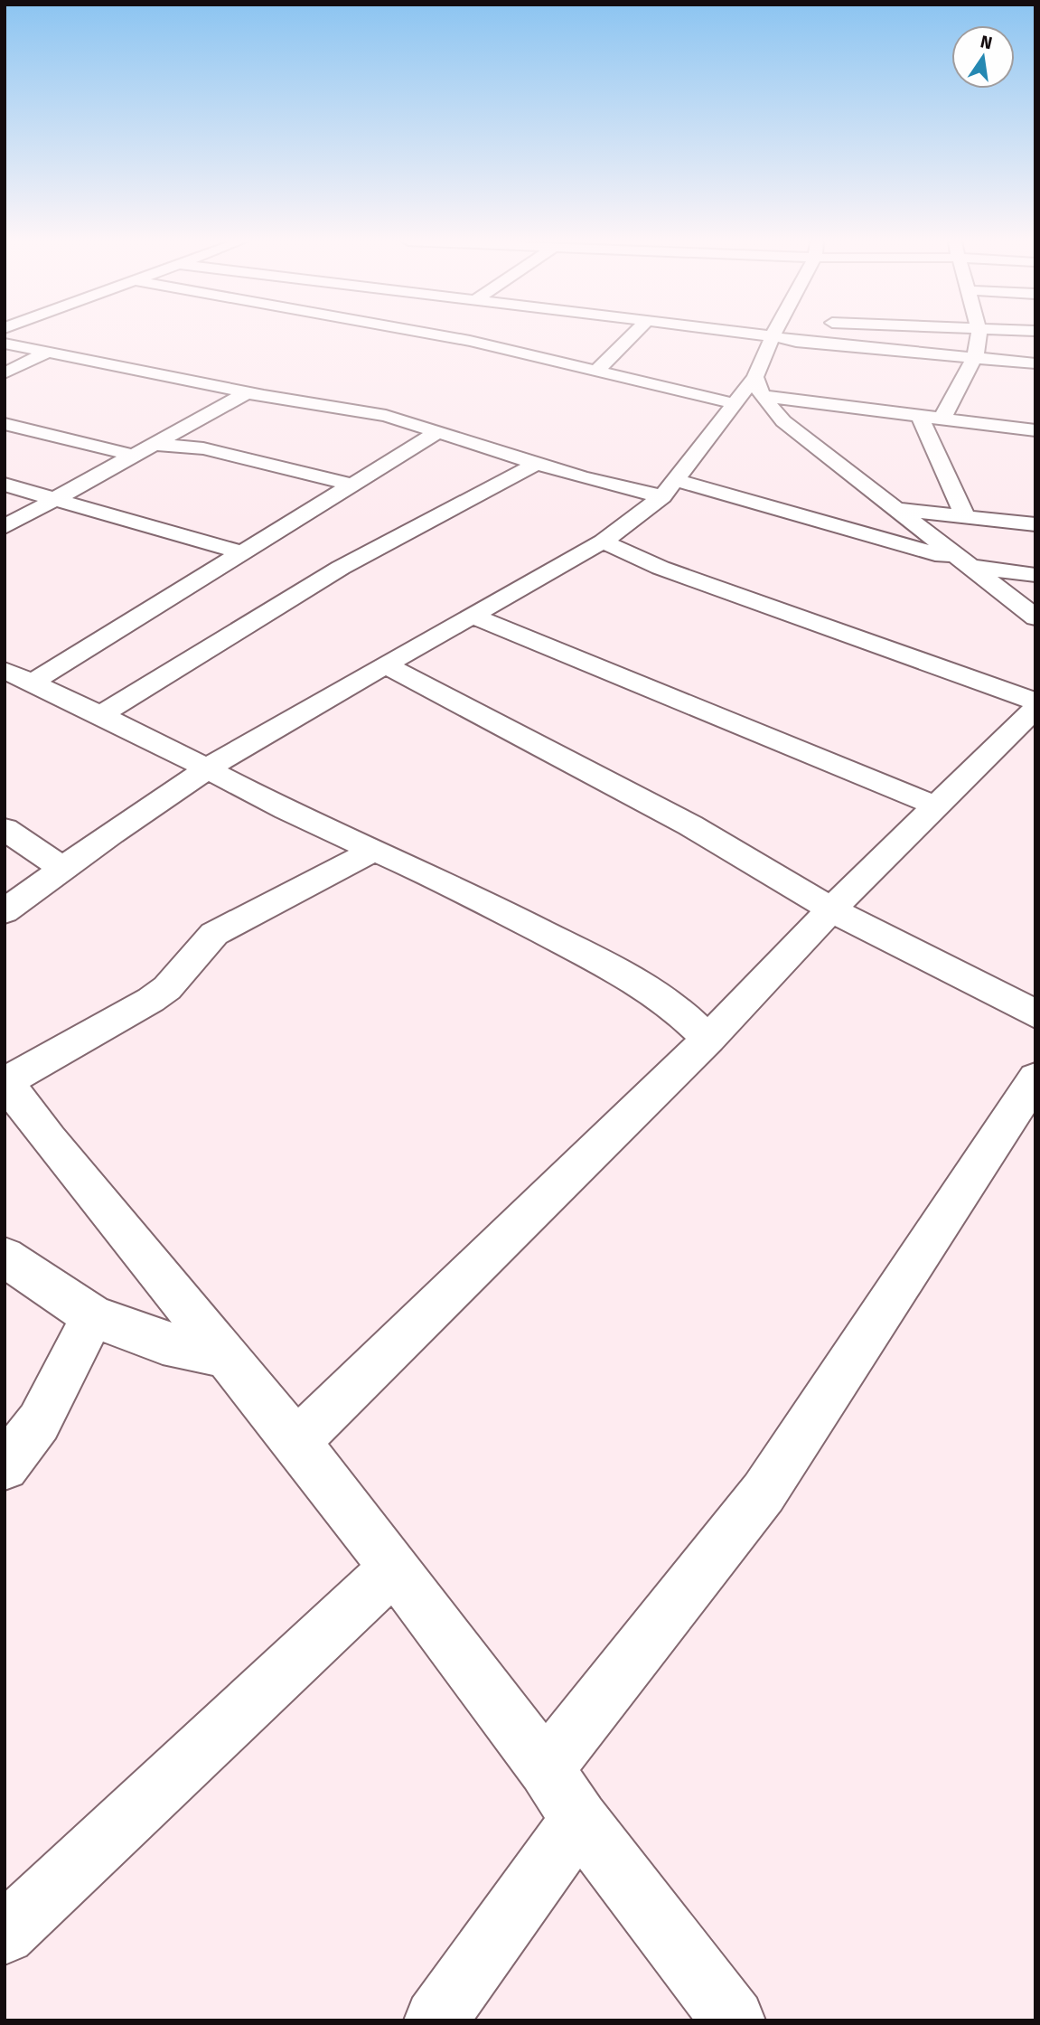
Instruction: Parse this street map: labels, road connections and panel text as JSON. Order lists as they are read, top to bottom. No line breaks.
{"north":"top"}
